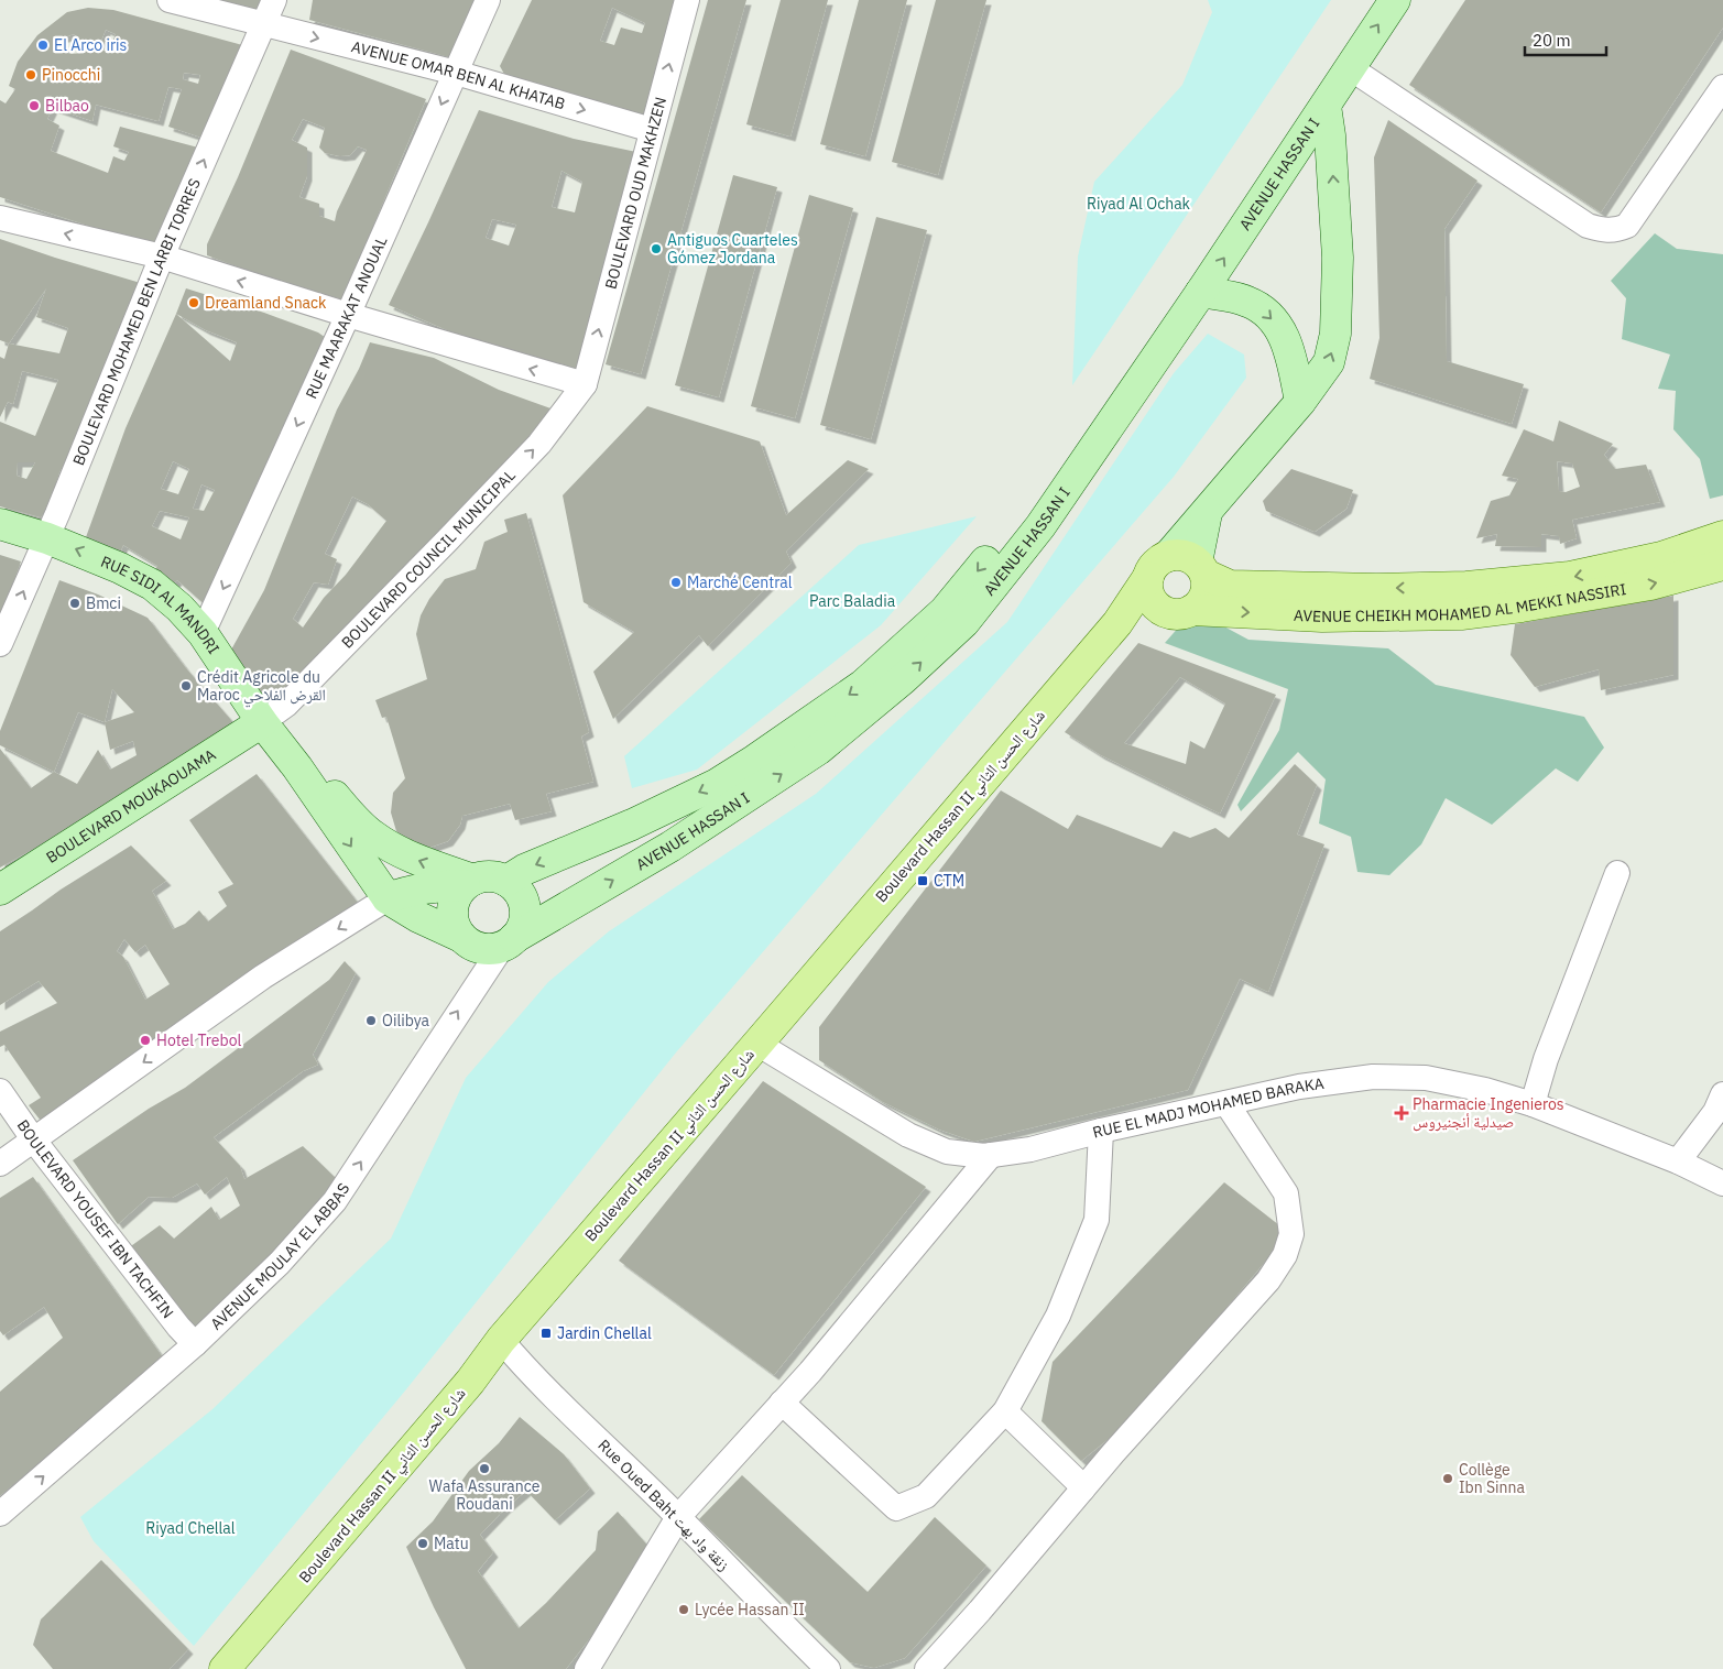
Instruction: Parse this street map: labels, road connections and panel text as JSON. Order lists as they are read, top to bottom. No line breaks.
{"streets":{"main road":["AVENUE HASSAN I","AVENUE CHEIKH MOHAMED AL MEKKI NASSIRI","RUE SIDI AL MANDRI","BOULEVARD MOUKAOUAMA","Boulevard Hassan II شارع الحسن الثاني"],"street":["AVENUE OMAR BEN AL KHATAB","BOULEVARD OUD MAKHZEN","RUE MAARAKAT ANOUAL","BOULEVARD MOHAMED BEN LARBI TORRES","BOULEVARD COUNCIL MUNICIPAL","RUE EL MADJ MOHAMED BARAKA","BOULEVARD YOUSEF IBN TACHFIN","AVENUE MOULAY EL ABBAS","Rue Oued Baht زنقة واد بهت"]},"crossings":[["AVENUE OMAR BEN AL KHATAB","BOULEVARD OUD MAKHZEN"],["AVENUE OMAR BEN AL KHATAB","RUE MAARAKAT ANOUAL"],["AVENUE OMAR BEN AL KHATAB","BOULEVARD MOHAMED BEN LARBI TORRES"],["AVENUE HASSAN I","RUE SIDI AL MANDRI"],["AVENUE HASSAN I","Boulevard Hassan II شارع الحسن الثاني"],["AVENUE HASSAN I","AVENUE MOULAY EL ABBAS"],["BOULEVARD OUD MAKHZEN","BOULEVARD COUNCIL MUNICIPAL"],["RUE MAARAKAT ANOUAL","RUE SIDI AL MANDRI"],["BOULEVARD MOHAMED BEN LARBI TORRES","RUE SIDI AL MANDRI"],["BOULEVARD COUNCIL MUNICIPAL","RUE SIDI AL MANDRI"],["BOULEVARD COUNCIL MUNICIPAL","BOULEVARD MOUKAOUAMA"],["AVENUE CHEIKH MOHAMED AL MEKKI NASSIRI","Boulevard Hassan II شارع الحسن الثاني"],["RUE SIDI AL MANDRI","BOULEVARD MOUKAOUAMA"],["RUE SIDI AL MANDRI","AVENUE MOULAY EL ABBAS"],["Boulevard Hassan II شارع الحسن الثاني","RUE EL MADJ MOHAMED BARAKA"],["Boulevard Hassan II شارع الحسن الثاني","Rue Oued Baht زنقة واد بهت"],["BOULEVARD YOUSEF IBN TACHFIN","AVENUE MOULAY EL ABBAS"]],"one_way":["AVENUE OMAR BEN AL KHATAB","BOULEVARD OUD MAKHZEN","RUE MAARAKAT ANOUAL","BOULEVARD MOHAMED BEN LARBI TORRES","BOULEVARD COUNCIL MUNICIPAL"],"parks":["Riyad Al Ochak","Parc Baladia","Riyad Chellal"],"places":{"other":["El Arco iris","Pinocchi","Bilbao","Antiguos Cuarteles Gómez Jordana","Dreamland Snack","Marché Central","Bmci","Crédit Agricole du Maroc القرض الفلاحي","Oilibya","Hotel Trebol","Wafa Assurance Roudani","Collège Ibn Sinna","Matu","Lycée Hassan II"],"transit":["CTM","Jardin Chellal"],"health":["Pharmacie Ingenieros صيدلية أنجنيروس"]},"scale_bar":"20 m"}
